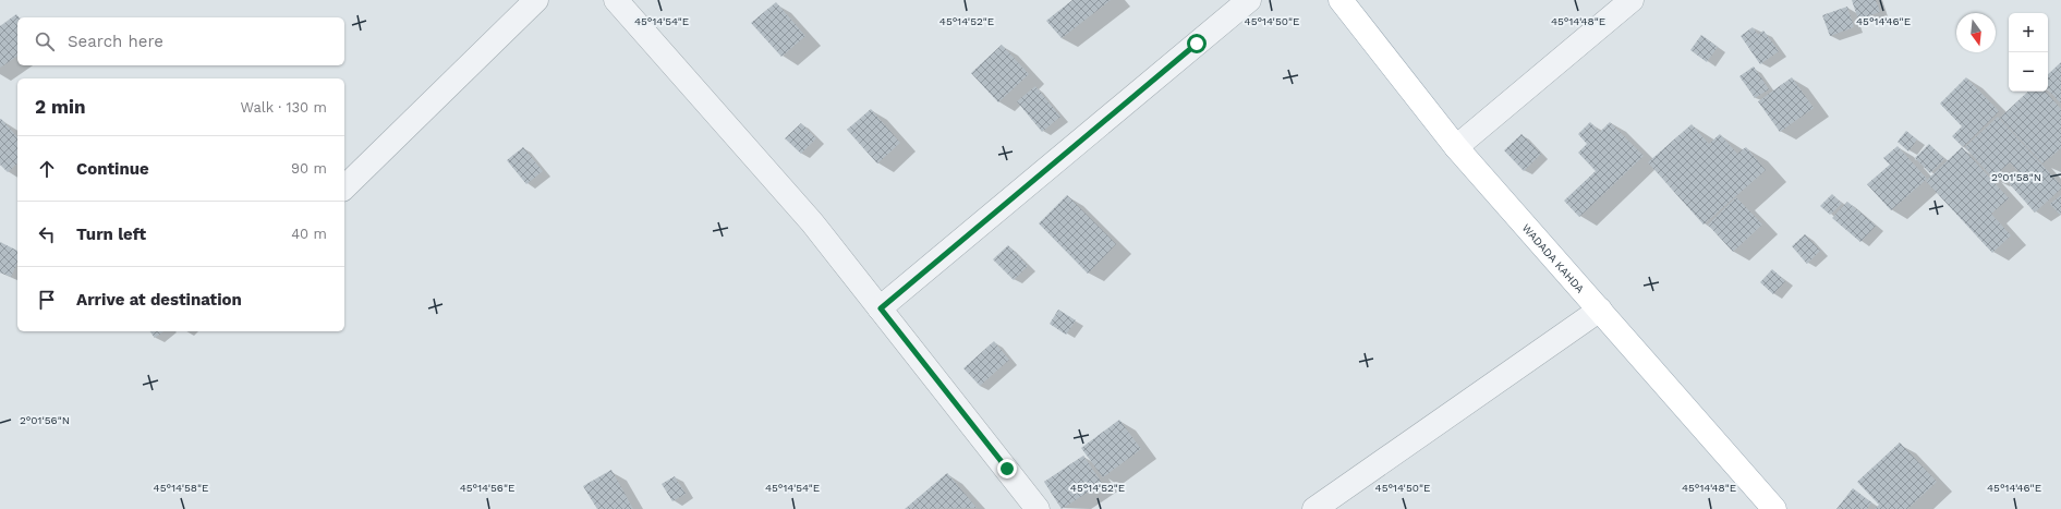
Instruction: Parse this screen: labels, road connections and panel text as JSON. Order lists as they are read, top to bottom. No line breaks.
{"streets":{"main road":["WADADA KAHDA"]},"north":"bottom","page":{"map_buttons":["+","−"],"search":"Search here","heading":["2 min","Walk · 130 m"],"list":[["Continue","90 m"],["Turn left","40 m"],"Arrive at destination"]},"coordinates":["45°14'54\"E","45°14'52\"E","45°14'50\"E","45°14'48\"E","45°14'46\"E","2°01'58\"N","2°01'56\"N","45°14'58\"E","45°14'56\"E"]}
